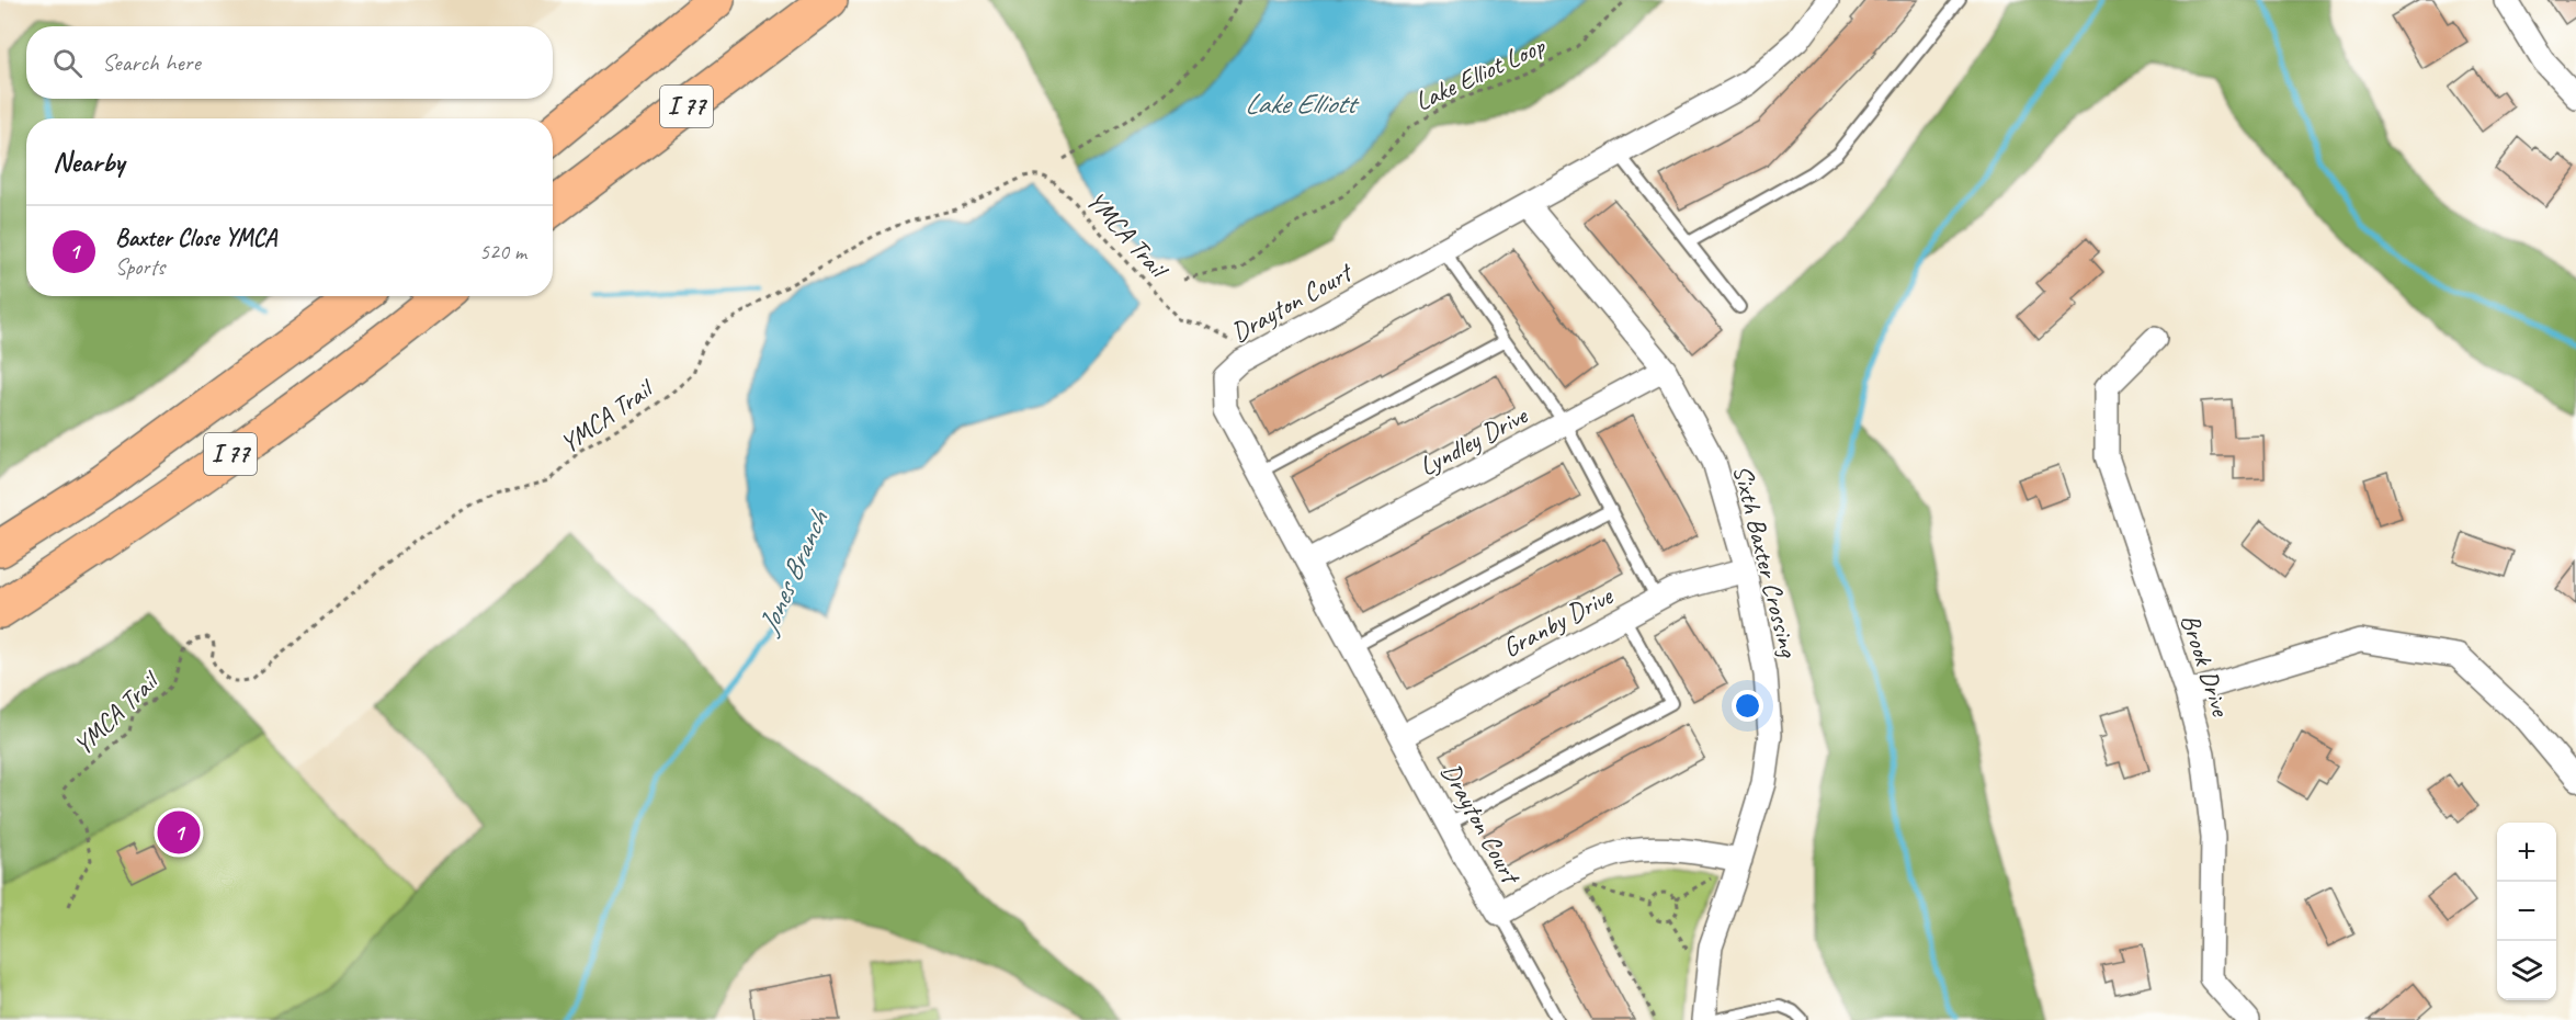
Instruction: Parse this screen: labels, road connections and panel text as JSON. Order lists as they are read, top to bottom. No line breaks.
{"streets":{"highway":["I 77"],"street":["Drayton Court","Lyndley Drive","Sixth Baxter Crossing","Granby Drive","Brook Drive"],"path":["Lake Elliot Loop","YMCA Trail"]},"crossings":[["YMCA Trail","Drayton Court"],["Drayton Court","Lyndley Drive"],["Drayton Court","Sixth Baxter Crossing"],["Drayton Court","Granby Drive"],["Lyndley Drive","Sixth Baxter Crossing"],["Sixth Baxter Crossing","Granby Drive"]],"water":["Lake Elliott","Jones Branch"],"page":{"search":"Search here","heading":"Nearby","list":[{"mark":"1","name":"Baxter Close YMCA","note":"Sports","value":"520 m"}],"pins":"1","map_buttons":["+","−"]}}
